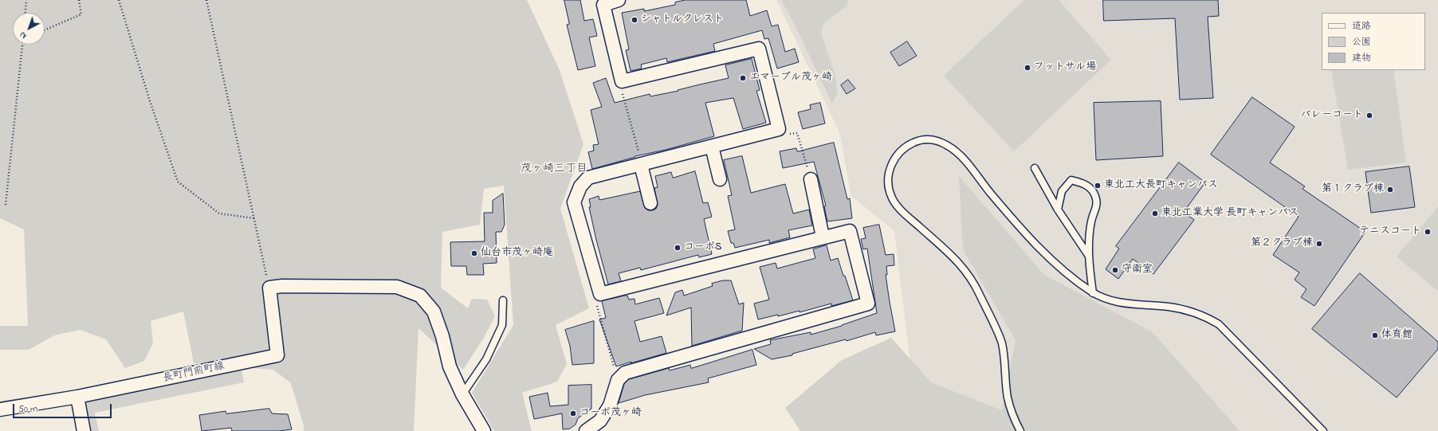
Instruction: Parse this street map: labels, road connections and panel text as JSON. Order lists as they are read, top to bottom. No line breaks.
{"streets":{"street":["長町門前町線"]},"districts":["茂ヶ崎三丁目"],"places":["シャトルクレスト","フットサル場","エマーブル茂ヶ崎","バレーコート","東北工大長町キャンパス","第１クラブ棟","東北工業大学 長町キャンパス","テニスコート","第２クラブ棟","コーポS","仙台市茂ヶ崎庵","守衛室","体育館","コーポ茂ヶ崎"],"legend":["道路","公園","建物"],"scale_bar":"50 m","north":"bottom left"}
